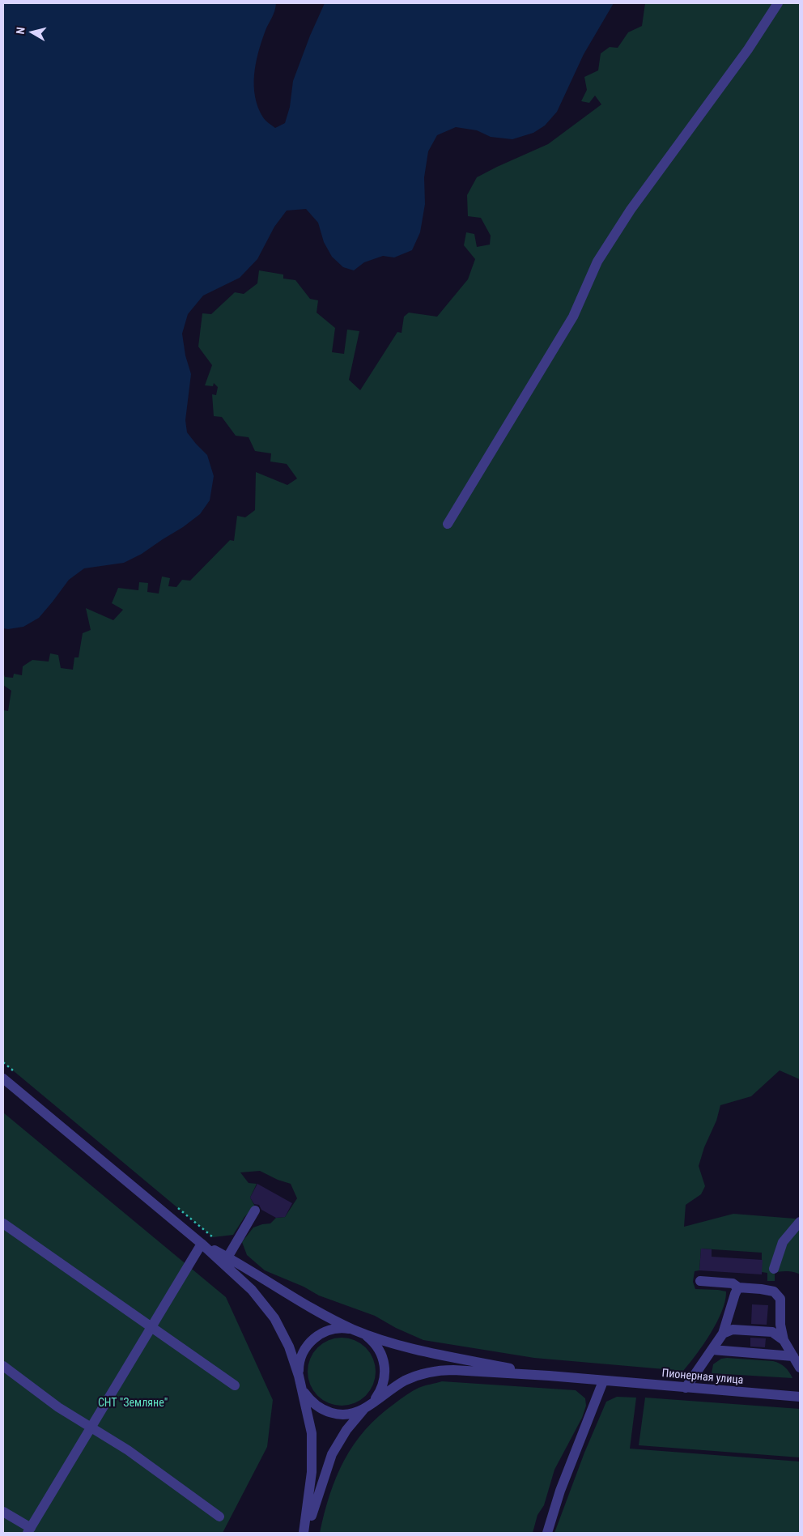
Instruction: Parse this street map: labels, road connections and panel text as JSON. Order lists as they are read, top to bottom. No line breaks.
{"streets":{"street":["Пионерная улица"]},"parks":["СНТ \"Земляне\""],"north":"left"}
